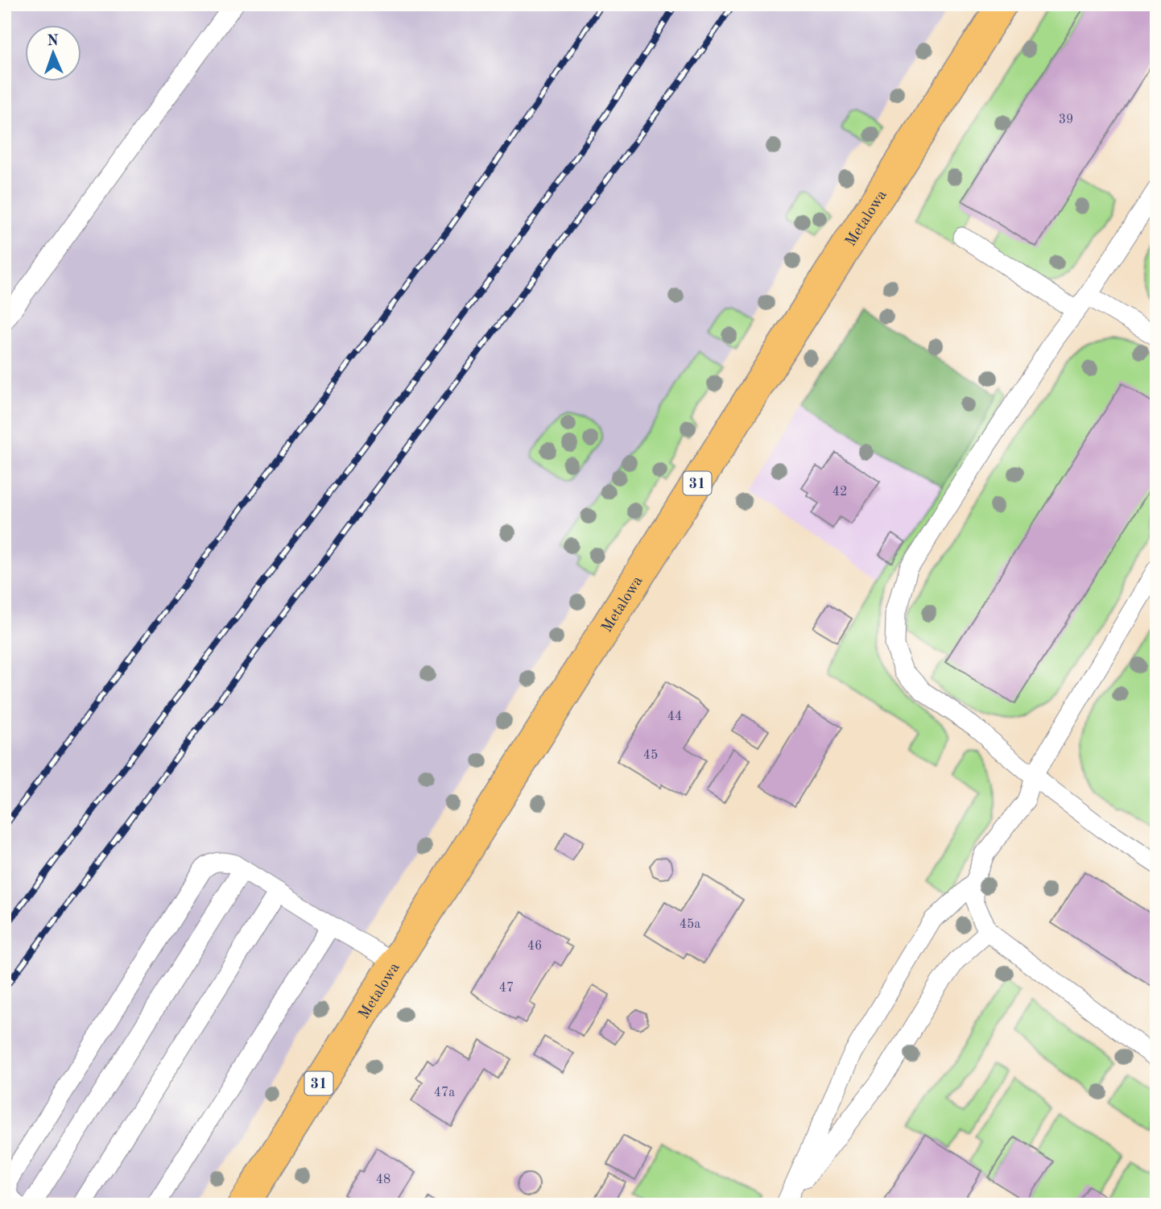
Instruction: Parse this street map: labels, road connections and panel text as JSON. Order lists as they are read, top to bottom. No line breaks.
{"streets":{"main road":["Metalowa","31"]},"house_numbers":["39","42","44","45","45a","46","47","47a","48"],"north":"top"}
